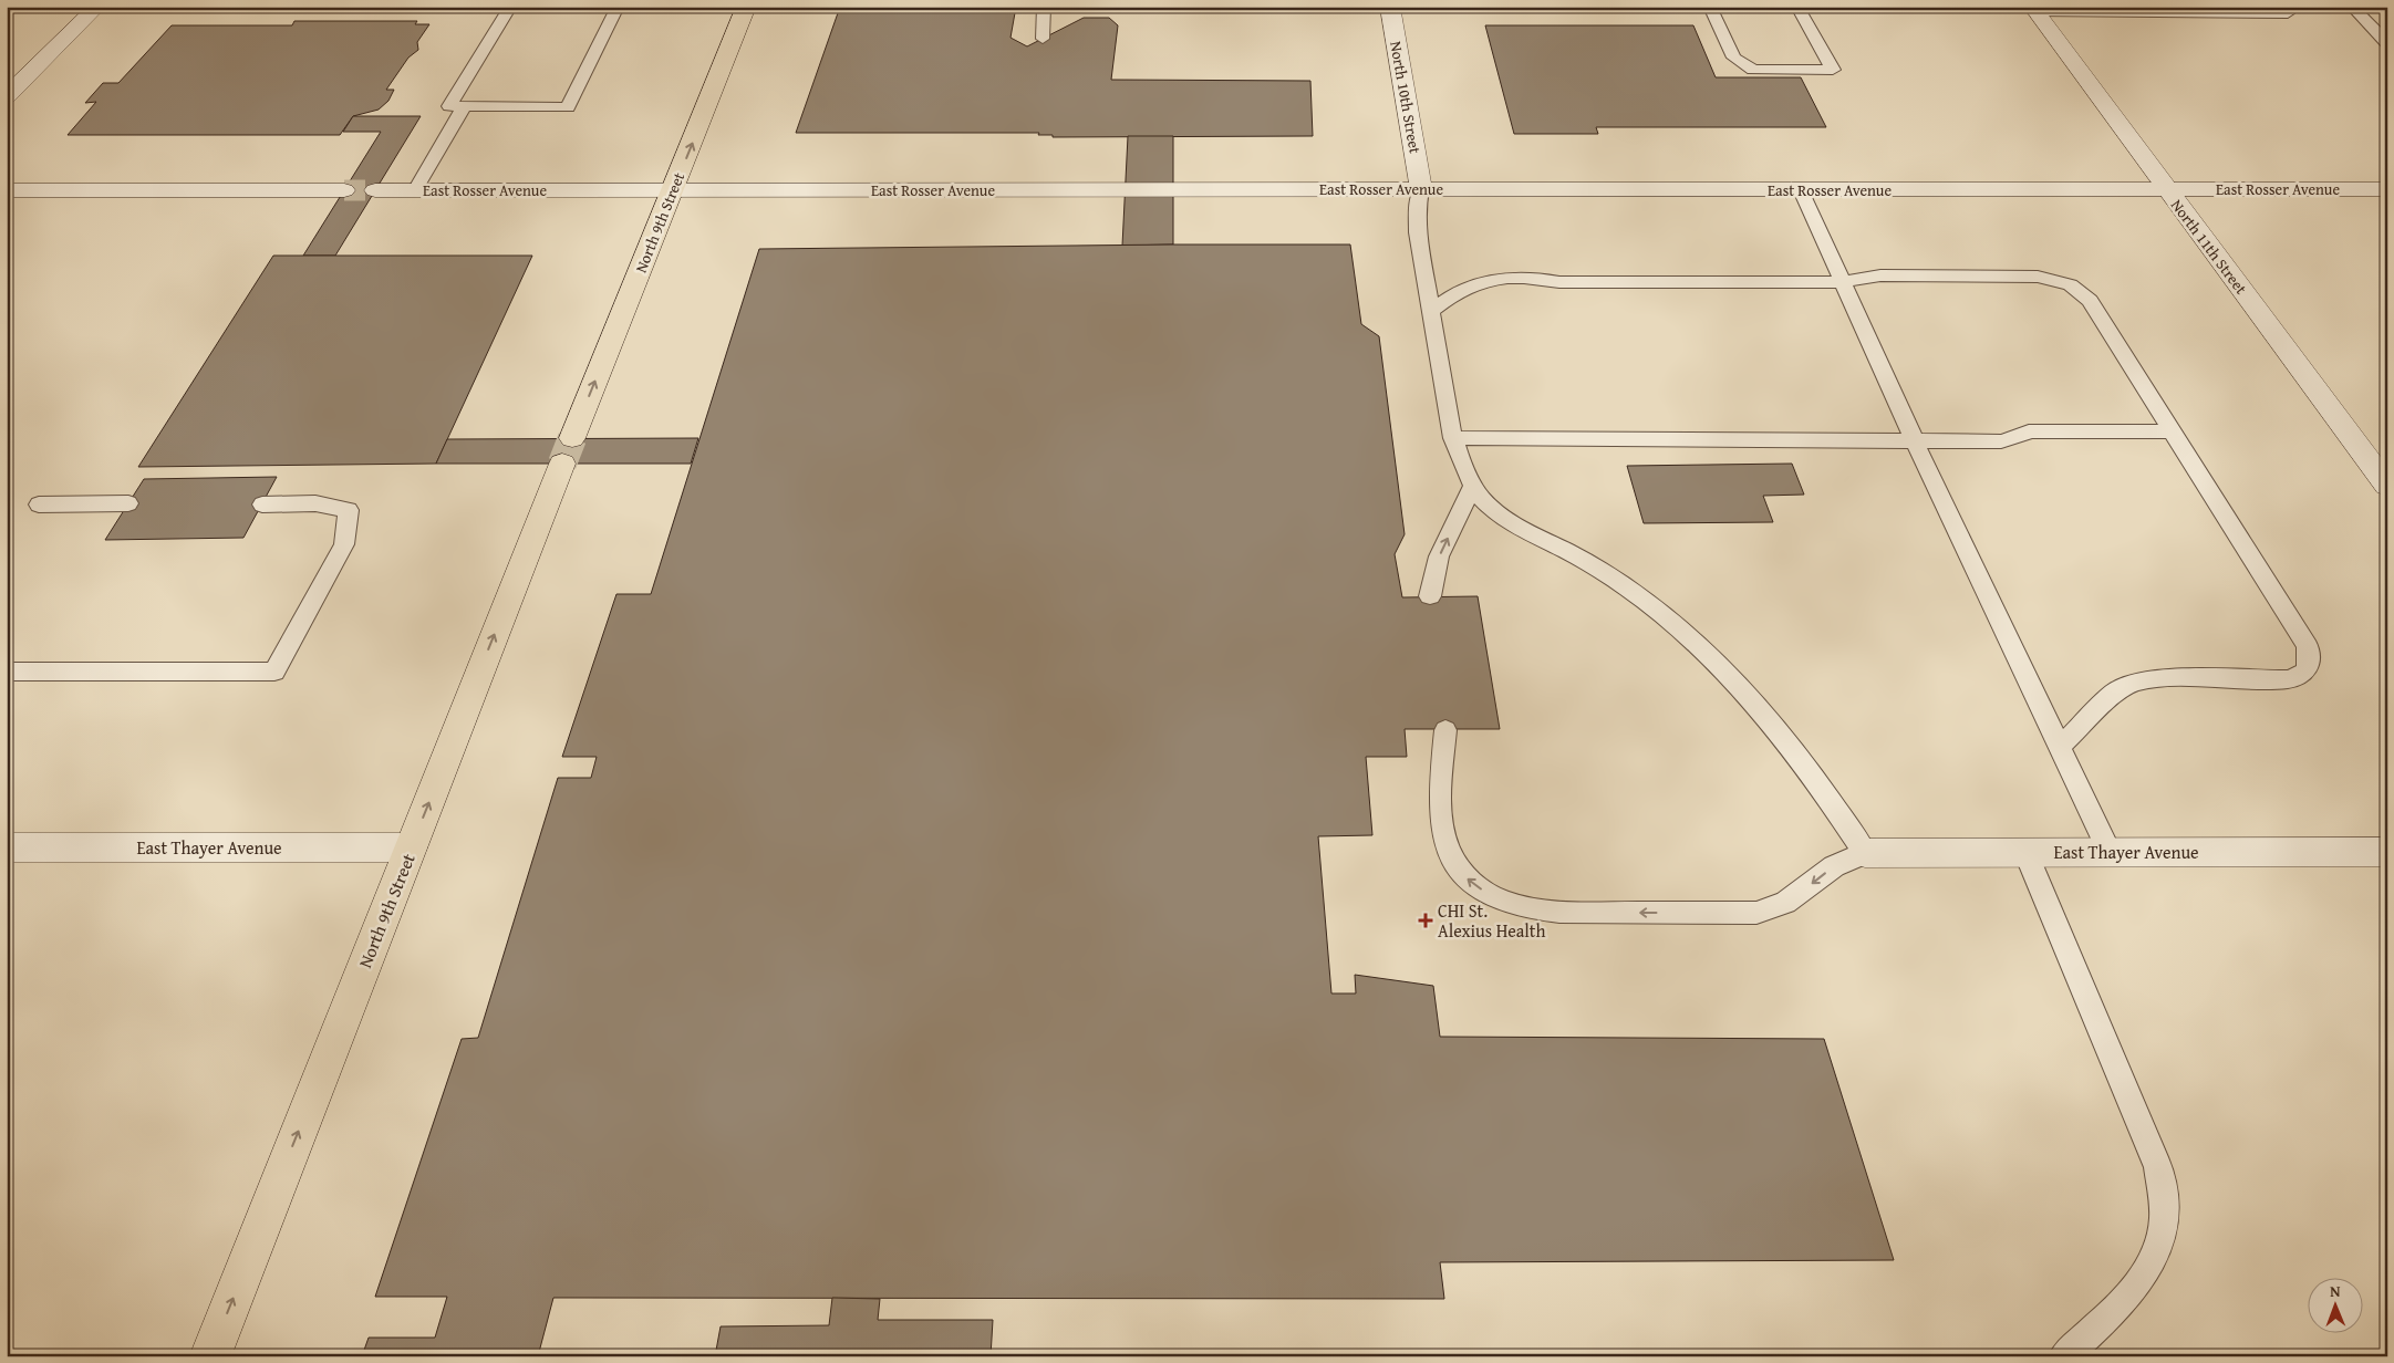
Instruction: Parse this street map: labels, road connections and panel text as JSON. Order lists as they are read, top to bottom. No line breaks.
{"streets":{"main road":["North 9th Street"],"street":["North 10th Street","East Rosser Avenue","North 11th Street","East Thayer Avenue"]},"crossings":[["North 10th Street","East Rosser Avenue"],["East Rosser Avenue","North 9th Street"],["East Rosser Avenue","North 11th Street"],["North 9th Street","East Thayer Avenue"]],"one_way":["North 9th Street"],"places":{"health":["CHI St. Alexius Health"]},"north":"top"}
